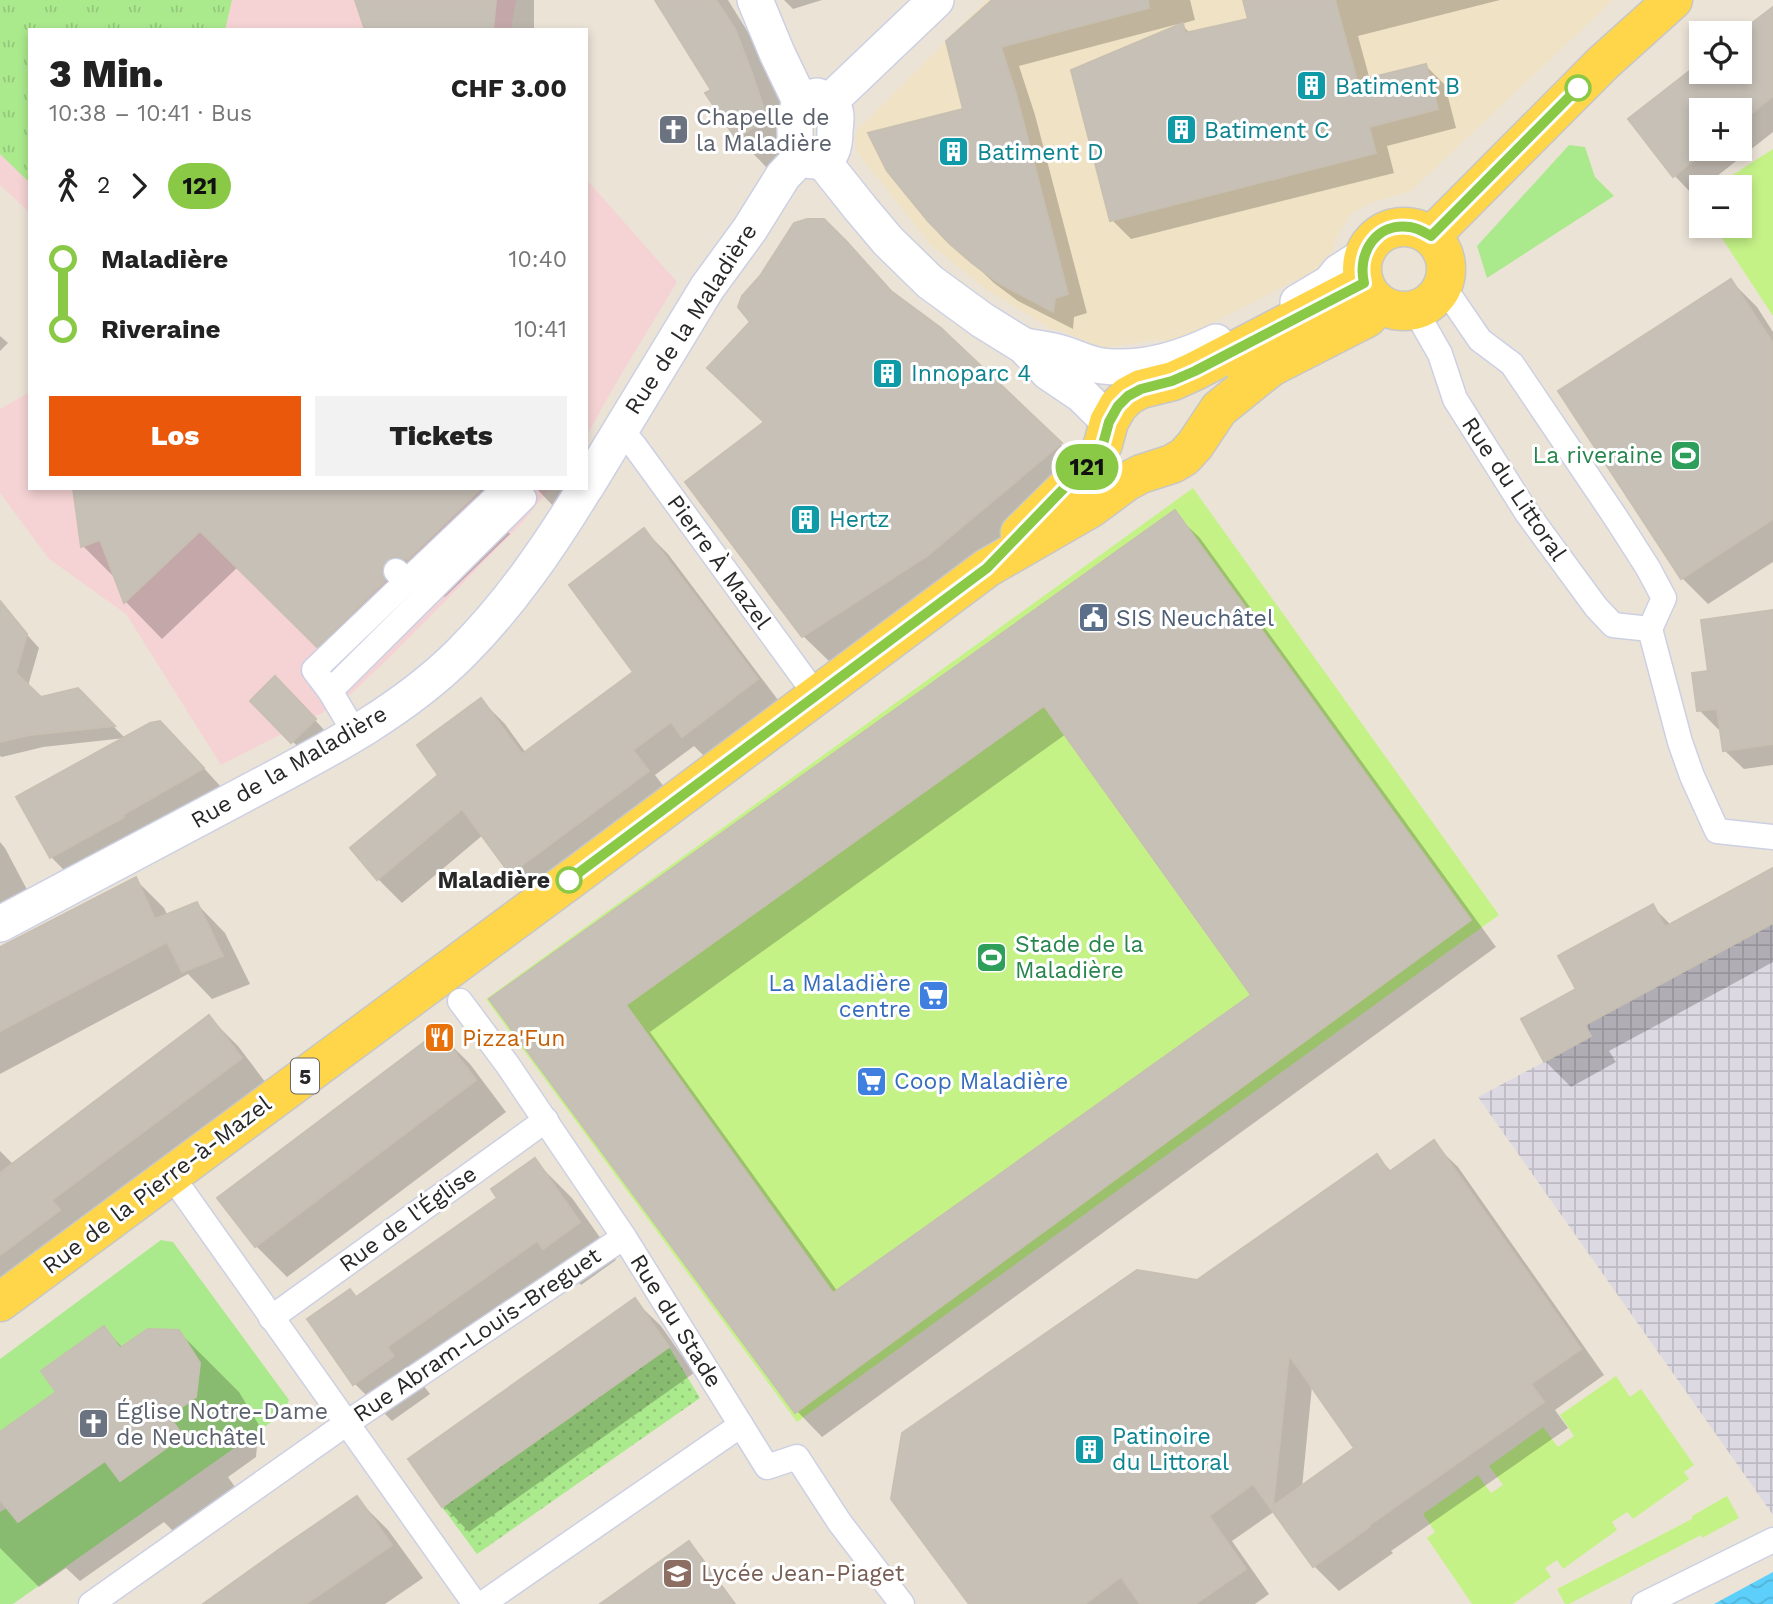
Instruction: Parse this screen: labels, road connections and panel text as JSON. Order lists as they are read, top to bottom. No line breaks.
{"streets":{"main road":["5","Rue de la Pierre-à-Mazel"],"street":["Rue de la Maladière","Rue du Littoral","Pierre À Mazel","Rue de l'Église","Rue du Stade","Rue Abram-Louis-Breguet"]},"crossings":[["Rue de la Maladière","Pierre À Mazel"],["Rue du Littoral","Rue de la Pierre-à-Mazel"],["Pierre À Mazel","Rue de la Pierre-à-Mazel"],["Rue de l'Église","Rue du Stade"],["Rue du Stade","Rue Abram-Louis-Breguet"]],"places":{"building":["Batiment B","Batiment C","Batiment D","Innoparc 4","Hertz","Patinoire du Littoral"],"church":["Chapelle de la Maladière","Église Notre-Dame de Neuchâtel"],"sports":["La riveraine","Stade de la Maladière"],"public building":["SIS Neuchâtel"],"other":["Maladière"],"supermarket":["La Maladière centre","Coop Maladière"],"restaurant":["Pizza'Fun"],"school or university":["Lycée Jean-Piaget"]},"lines":["bus line 121"],"page":{"on_map":"121","map_buttons":["+","−"],"heading":["3 Min.","10:38 – 10:41 · Bus","CHF 3.00"],"legs":["2","121"],"list":[{"name":"Maladière","value":"10:40"},{"name":"Riveraine","value":"10:41"}],"buttons":["Los","Tickets"]}}
